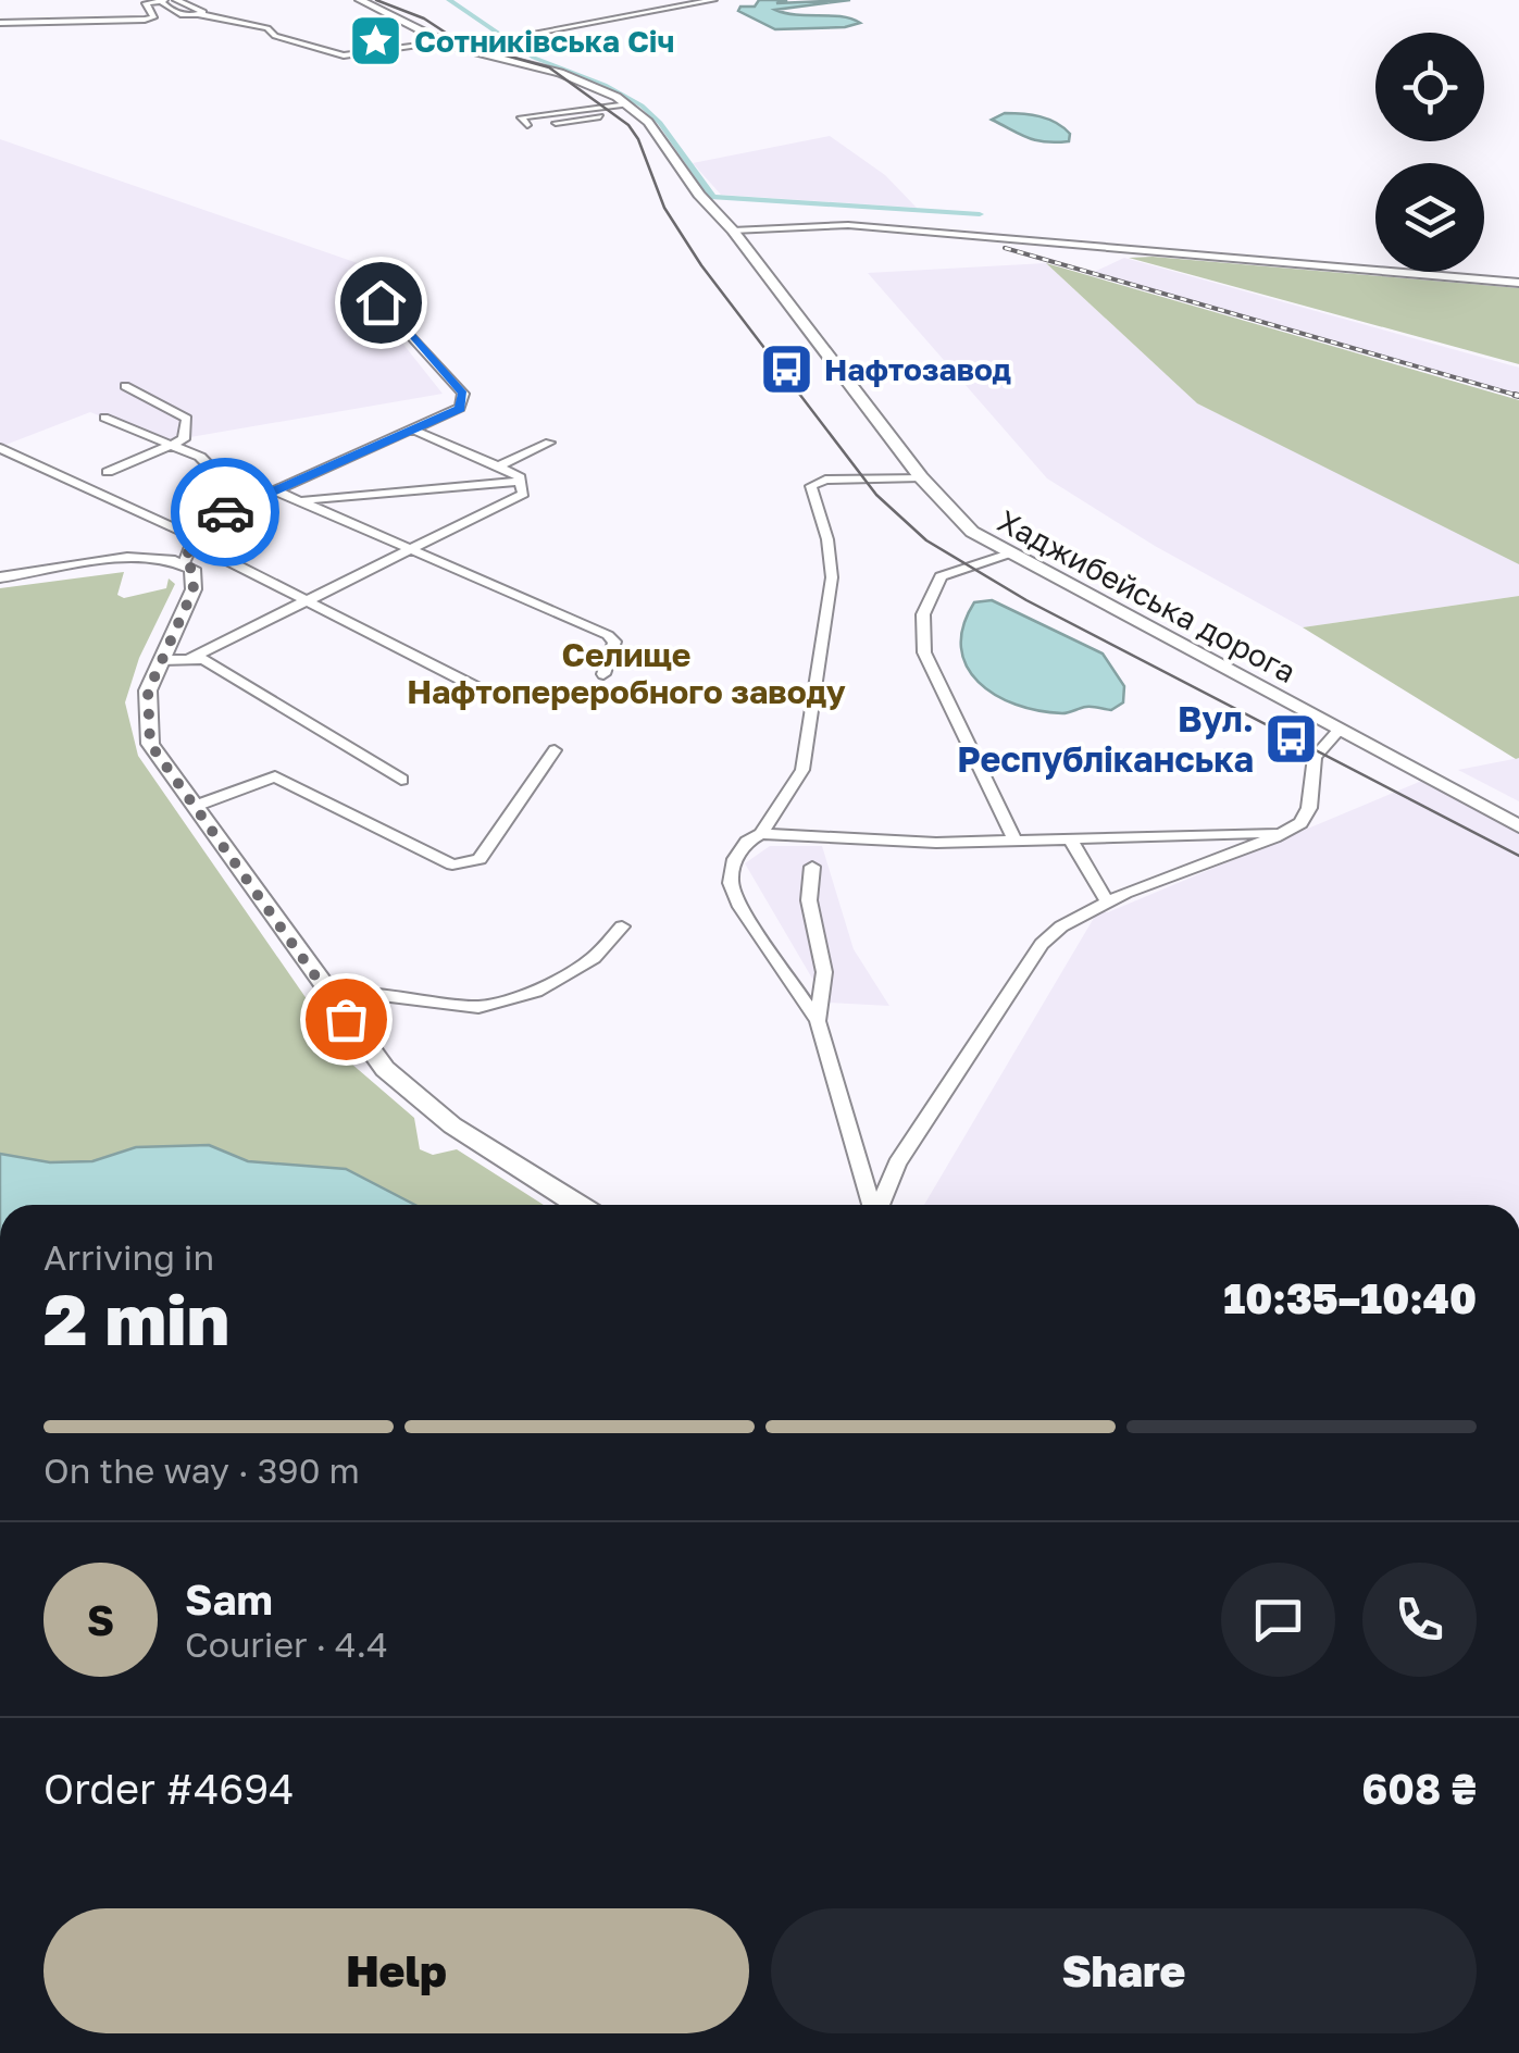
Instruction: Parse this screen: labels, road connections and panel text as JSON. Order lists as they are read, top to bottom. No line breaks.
{"streets":{"street":["Хаджибейська дорога"]},"districts":["Селище Нафтопереробного заводу"],"places":{"place":["Сотниківська Січ"],"bus stop":["Нафтозавод","Вул. Республіканська"]},"page":{"heading":["2 min","Arriving in","10:35–10:40"],"panel":["Sam","Courier · 4.4","Order #4694","608 ₴"],"bar":"On the way · 390 m","round":"S","buttons":["Help","Share"]}}
